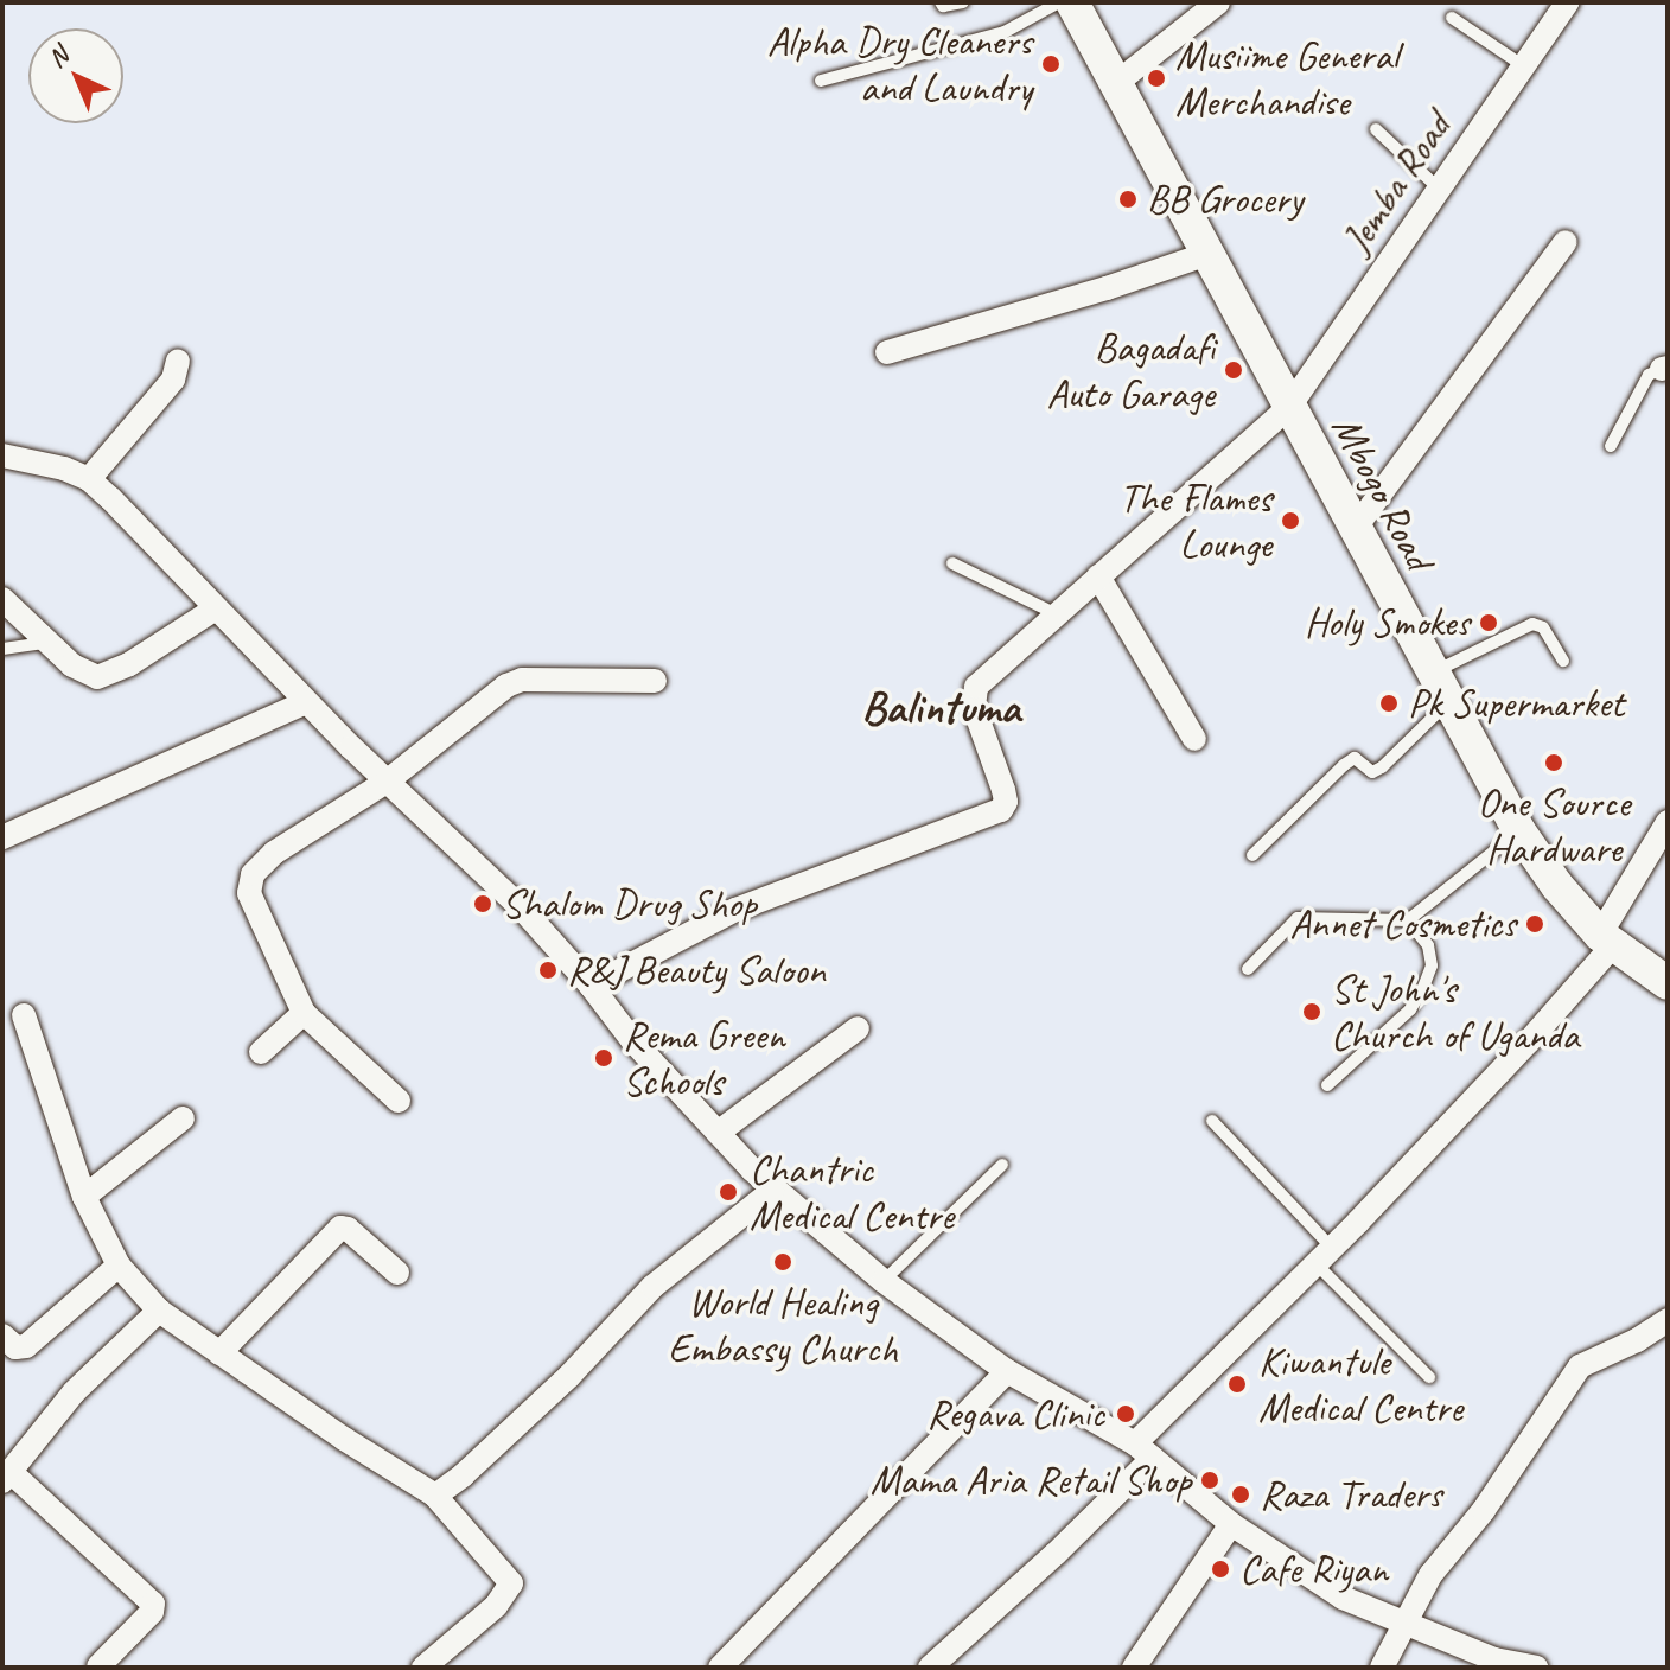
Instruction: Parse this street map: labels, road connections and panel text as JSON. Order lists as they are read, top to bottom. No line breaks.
{"streets":{"main road":["Mbogo Road"],"street":["Jemba Road"]},"crossings":[["Jemba Road","Mbogo Road"]],"districts":["Balintuma"],"places":["Alpha Dry Cleaners and Laundry","Musiime General Merchandise","BB Grocery","Bagadafi Auto Garage","The Flames Lounge","Holy Smokes","Pk Supermarket","One Source Hardware","Shalom Drug Shop","Annet Cosmetics","R&J Beauty Saloon","St John's Church of Uganda","Rema Green Schools","Chantric Medical Centre","World Healing Embassy Church","Kiwantule Medical Centre","Regava Clinic","Mama Aria Retail Shop","Raza Traders","Cafe Riyan"],"north":"top left"}
